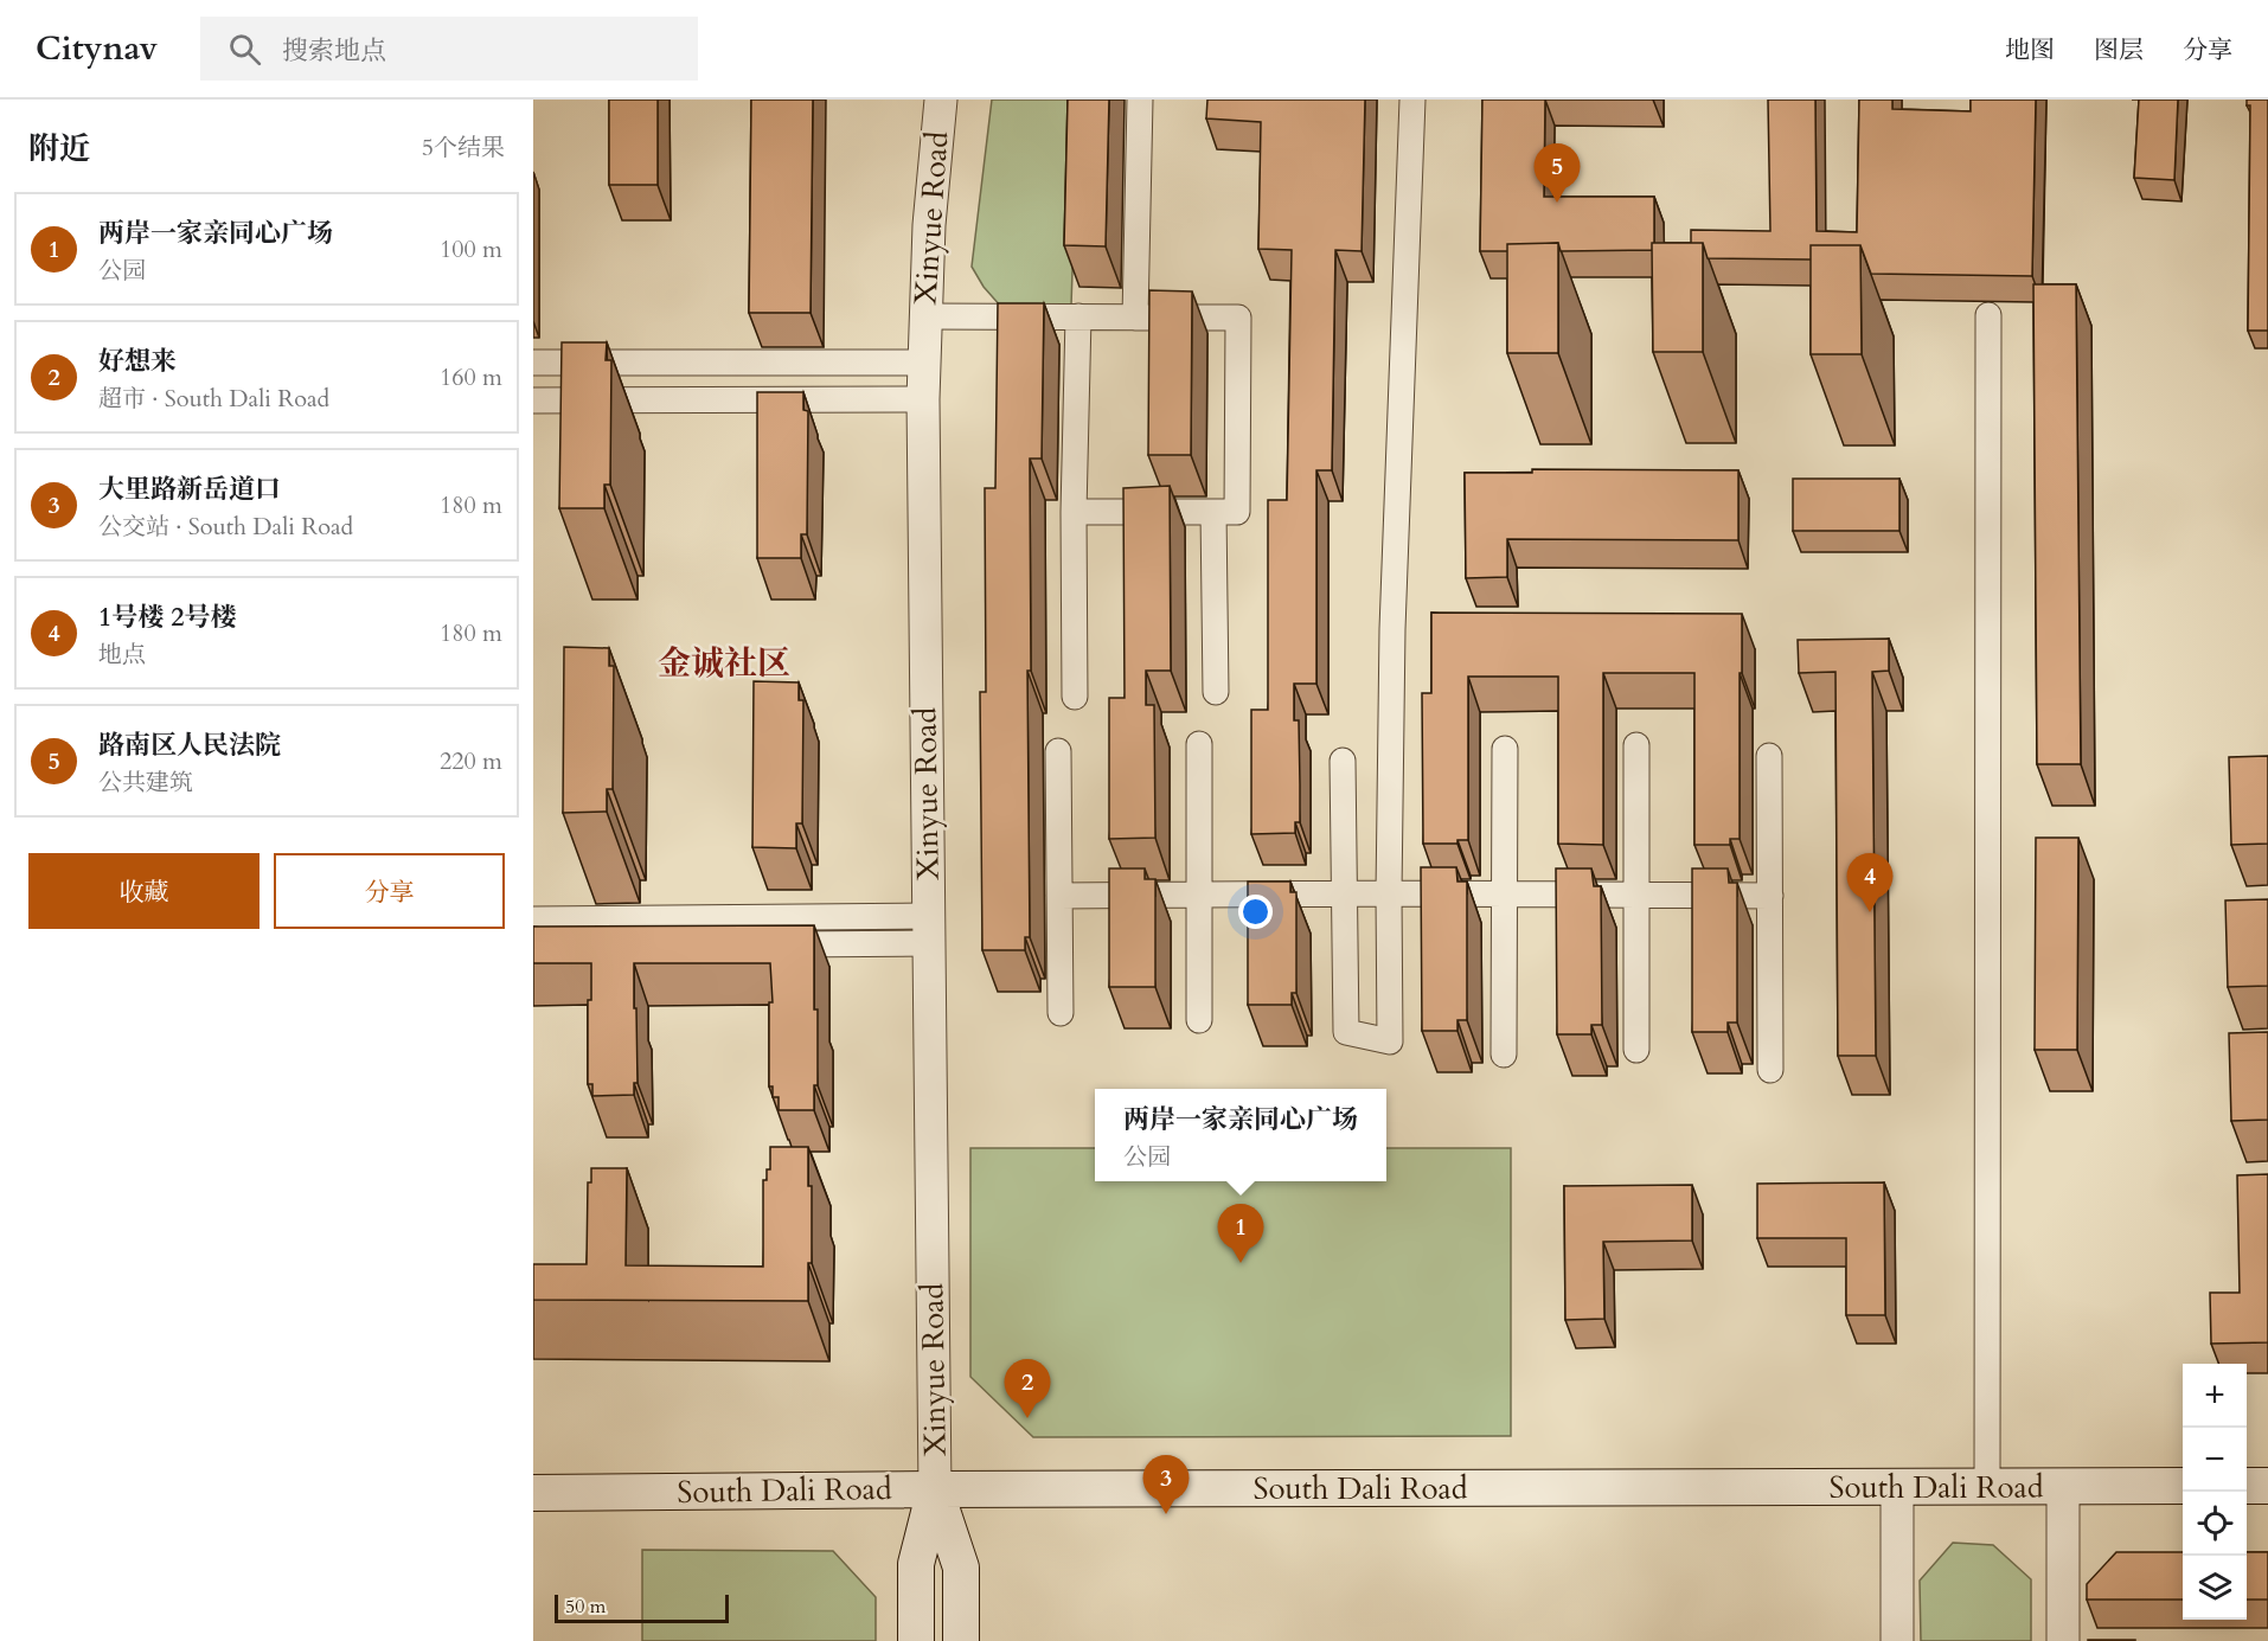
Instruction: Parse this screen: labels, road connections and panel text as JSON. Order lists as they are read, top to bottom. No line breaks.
{"streets":{"main road":["Xinyue Road","South Dali Road"]},"crossings":[["Xinyue Road","South Dali Road"]],"districts":["金诚社区"],"scale_bar":"50 m","page":{"header":"Citynav","search":"搜索地点","nav":["地图","图层","分享"],"heading":["附近","5个结果"],"pins":["5","4","1","2","3"],"list":[{"mark":"1","name":"两岸一家亲同心广场","note":"公园","value":"100 m"},{"mark":"2","name":"好想来","note":"超市 · South Dali Road","value":"160 m"},{"mark":"3","name":"大里路新岳道口","note":"公交站 · South Dali Road","value":"180 m"},{"mark":"4","name":"1号楼 2号楼","note":"地点","value":"180 m"},{"mark":"5","name":"路南区人民法院","note":"公共建筑","value":"220 m"}],"buttons":["收藏","分享"],"popup":["两岸一家亲同心广场","公园"],"map_buttons":["+","−"],"scale":"50 m"}}
